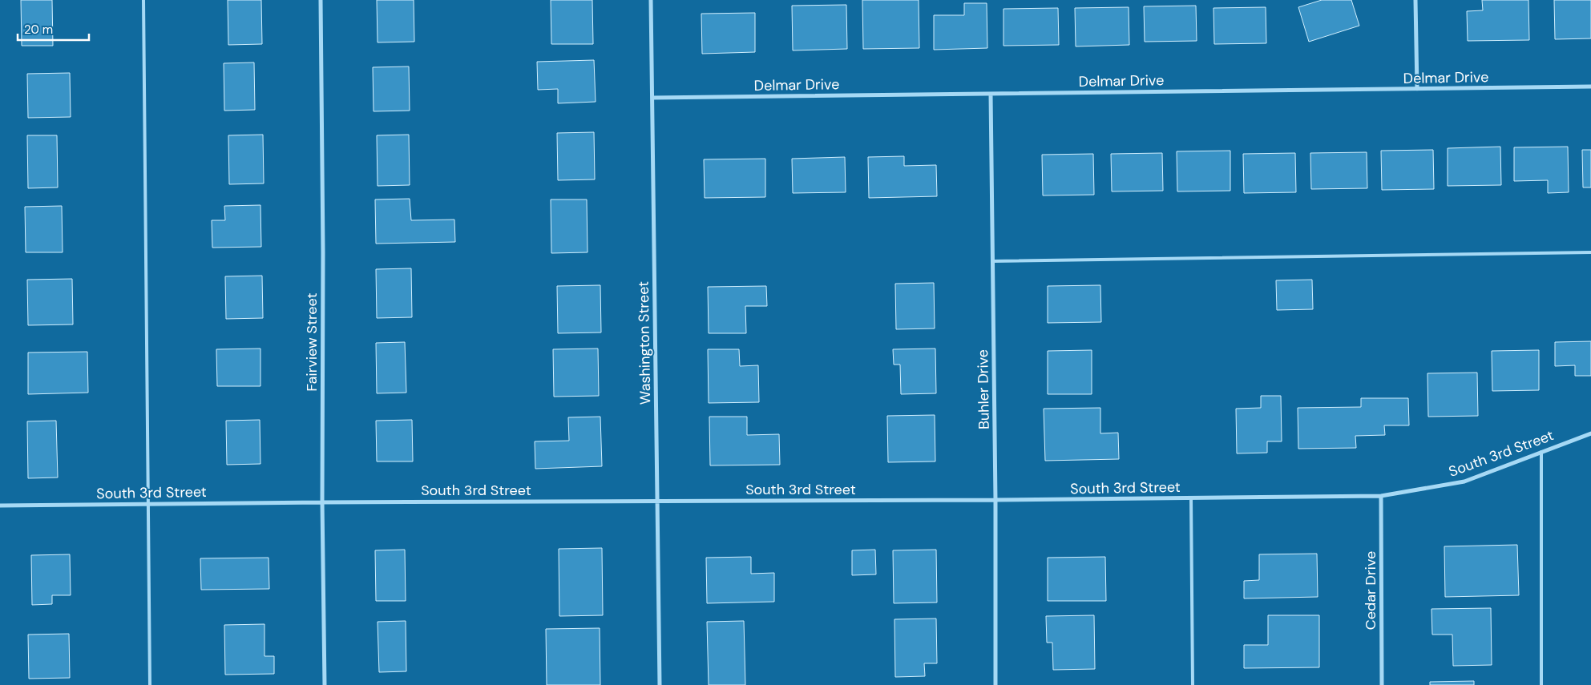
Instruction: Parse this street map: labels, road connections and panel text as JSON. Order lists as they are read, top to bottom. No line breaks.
{"streets":{"street":["Delmar Drive","Fairview Street","Washington Street","Buhler Drive","South 3rd Street","Cedar Drive"]},"crossings":[["Delmar Drive","Washington Street"],["Delmar Drive","Buhler Drive"],["Fairview Street","South 3rd Street"],["Washington Street","South 3rd Street"],["Buhler Drive","South 3rd Street"],["South 3rd Street","Cedar Drive"]],"scale_bar":"20 m"}
